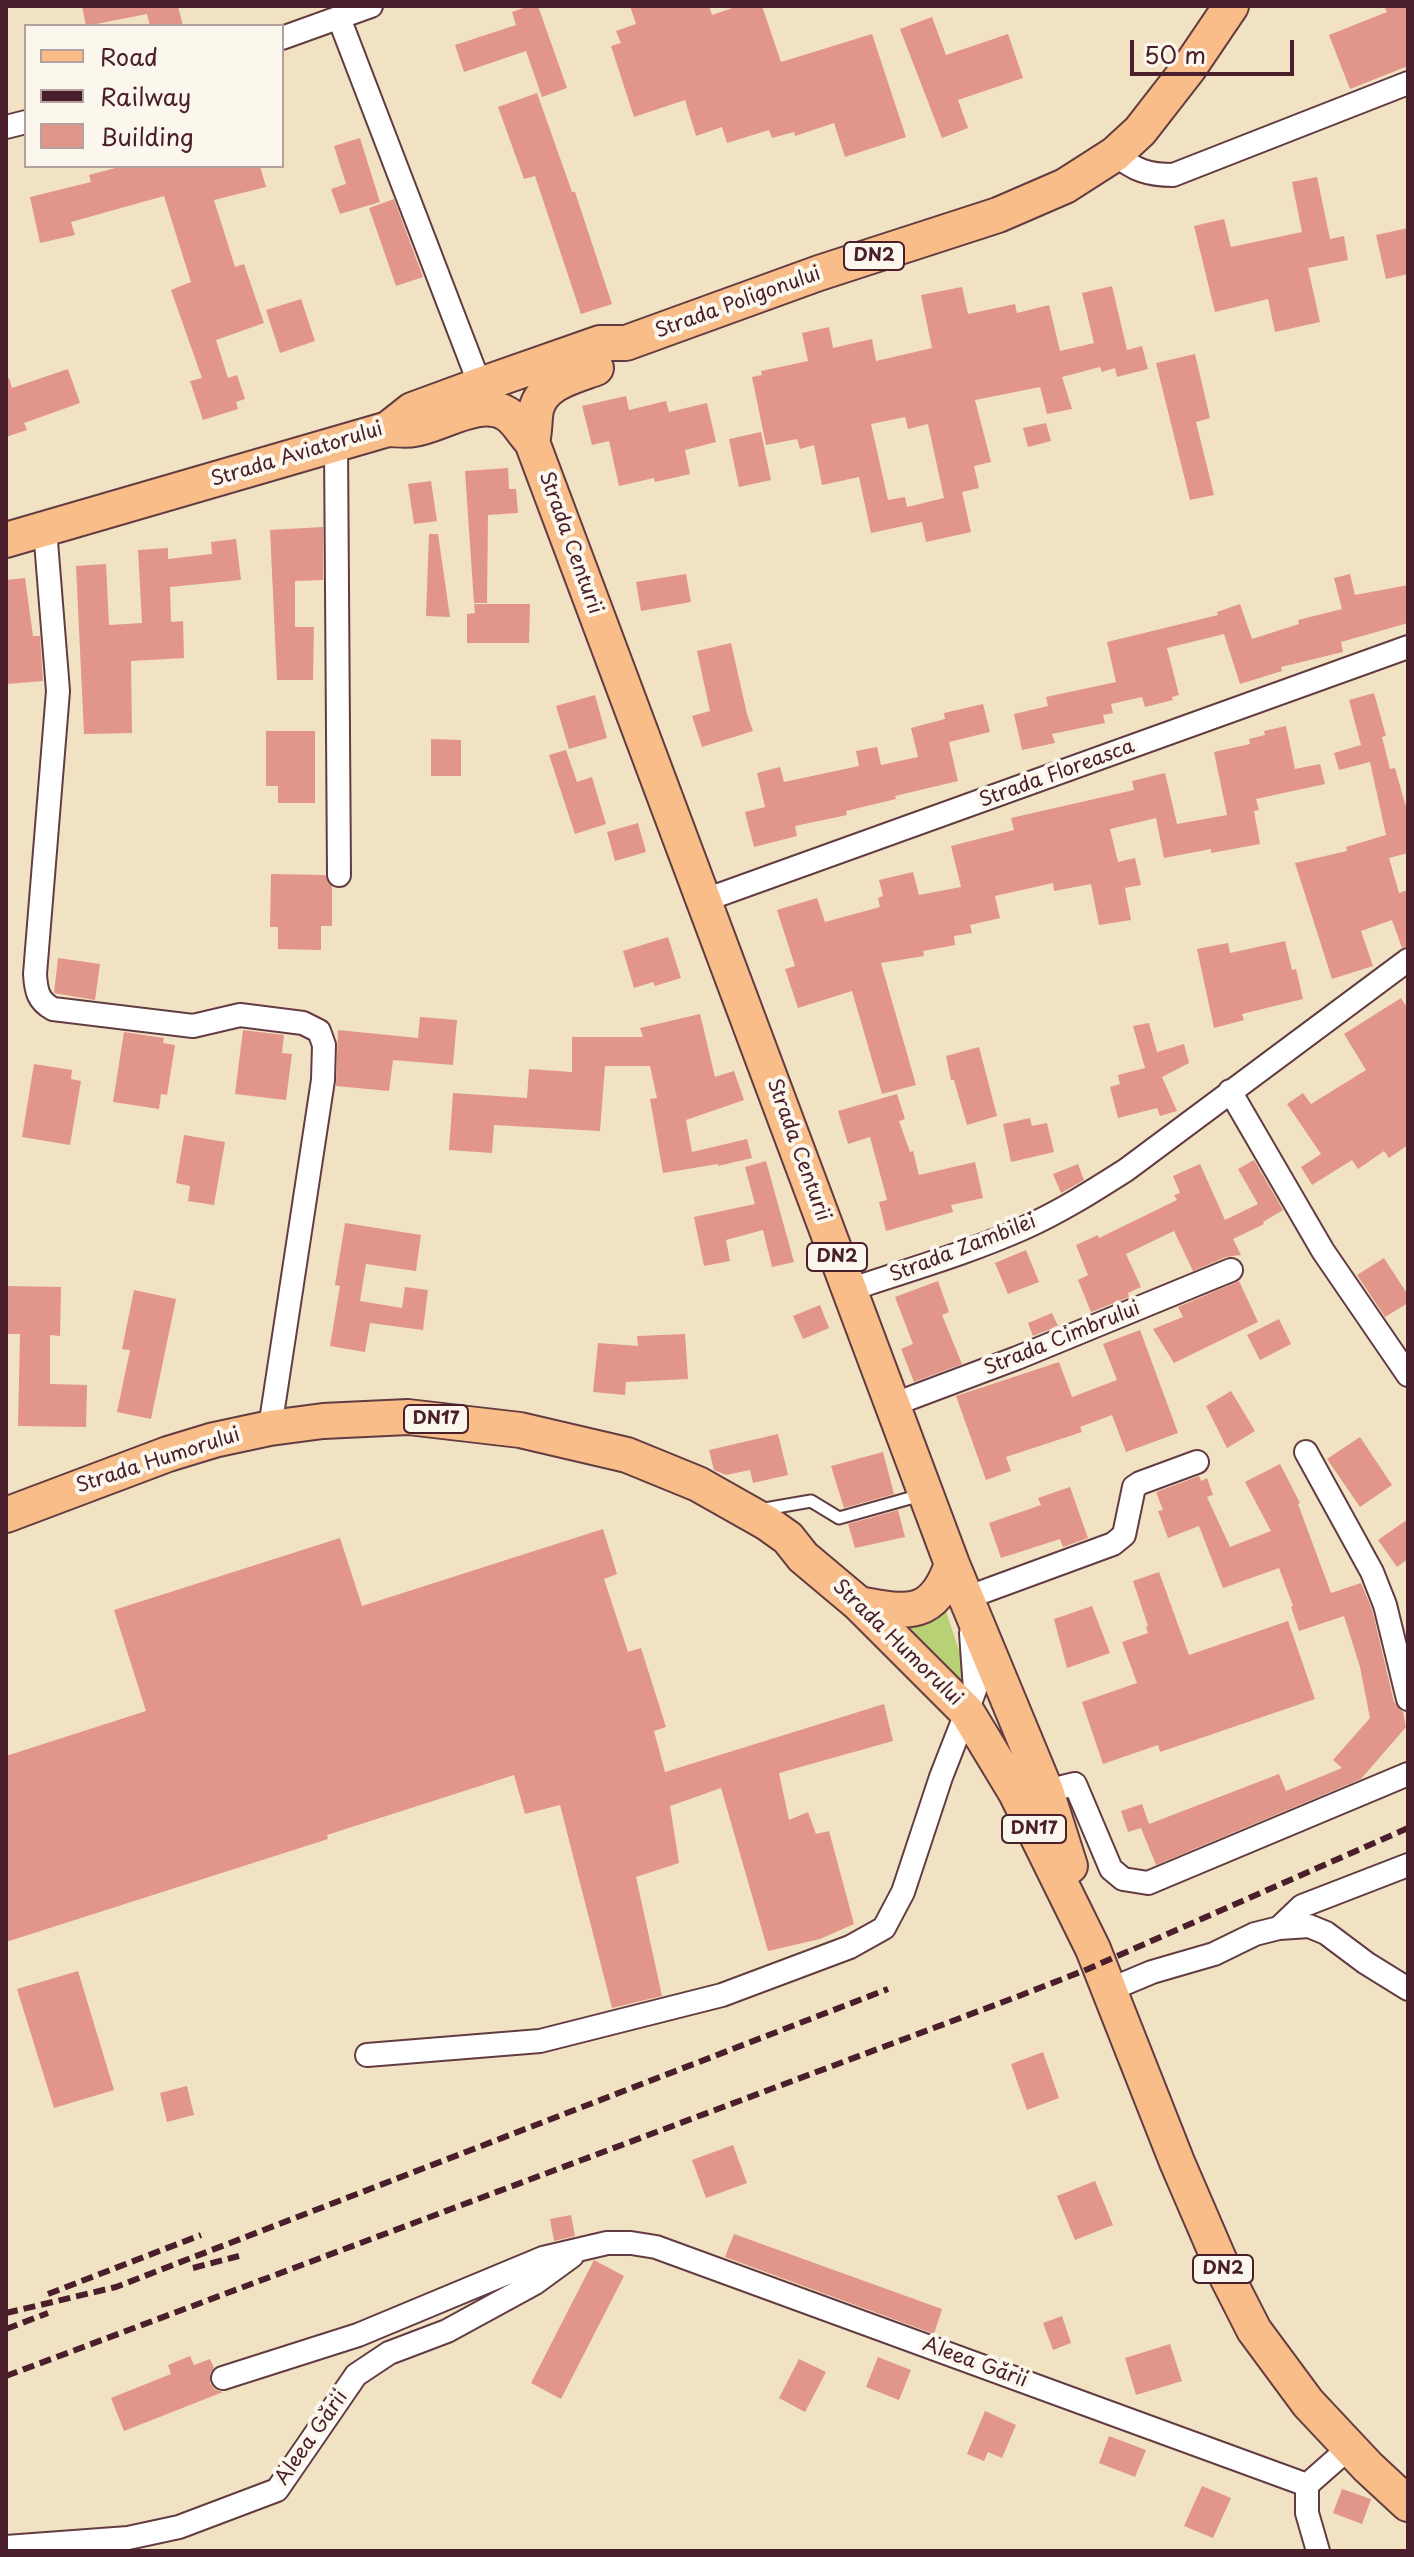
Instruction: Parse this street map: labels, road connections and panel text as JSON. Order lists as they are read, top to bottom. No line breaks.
{"streets":{"main road":["DN2","Strada Poligonului","Strada Aviatorului","Strada Centurii","DN17","Strada Humorului"],"street":["Strada Floreasca","Strada Zambilei","Strada Cimbrului","Aleea Gării"]},"crossings":[["DN2","Strada Poligonului"],["DN2","Strada Aviatorului"],["DN2","Strada Centurii"],["DN2","Strada Humorului"],["Strada Poligonului","Strada Aviatorului"],["Strada Aviatorului","Strada Centurii"],["Strada Centurii","Strada Floreasca"],["Strada Centurii","Strada Zambilei"],["Strada Centurii","Strada Cimbrului"],["Strada Centurii","Strada Humorului"]],"legend":["Road","Railway","Building"],"scale_bar":"50 m"}
